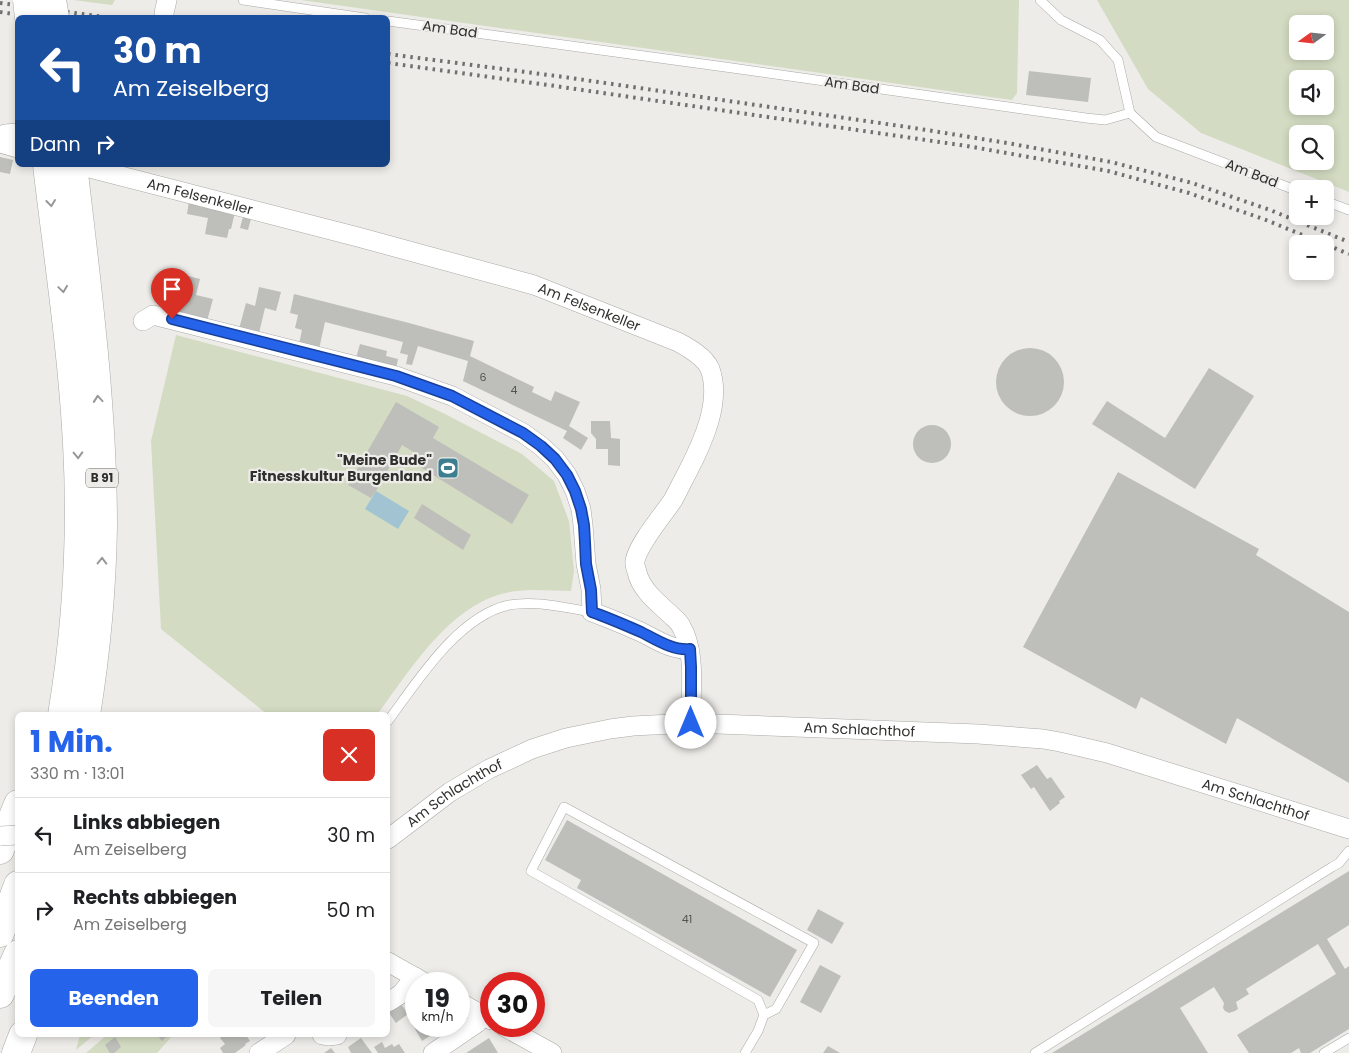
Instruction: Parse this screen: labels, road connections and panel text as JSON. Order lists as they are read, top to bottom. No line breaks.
{"streets":{"highway":["B 91"],"street":["Am Felsenkeller","Am Schlachthof"],"lane":["Am Bad"]},"crossings":[["Am Felsenkeller","Am Schlachthof"]],"places":{"sports":["\"Meine Bude\" Fitnesskultur Burgenland"]},"house_numbers":["6","4","41"],"north":"left","page":{"map_buttons":["+","−"],"turn":["30 m","Am Zeiselberg"],"then":"Dann","heading":["1 Min.","330 m · 13:01"],"list":[{"name":"Links abbiegen","note":"Am Zeiselberg","value":"30 m"},{"name":"Rechts abbiegen","note":"Am Zeiselberg","value":"50 m"}],"buttons":["Beenden","Teilen"],"speed":"19 km/h","limit":"30"}}
